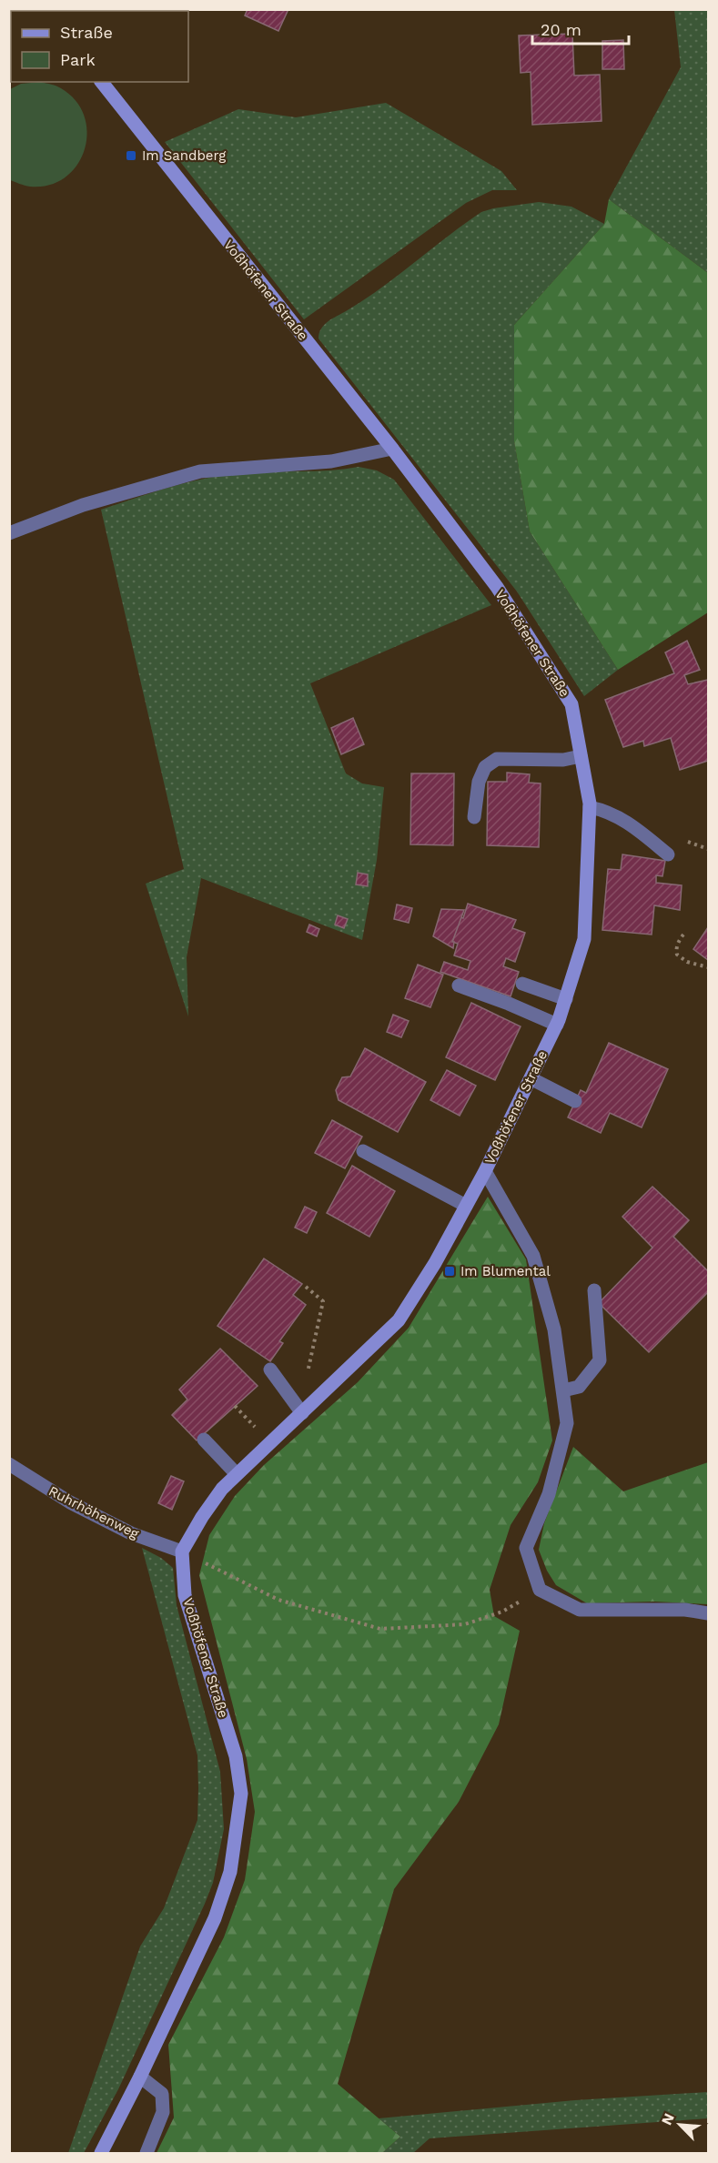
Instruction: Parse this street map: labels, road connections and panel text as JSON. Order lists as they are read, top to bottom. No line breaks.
{"streets":{"street":["Voßhöfener Straße","Ruhrhöhenweg"]},"crossings":[["Voßhöfener Straße","Ruhrhöhenweg"]],"places":{"transit":["Im Sandberg","Im Blumental"]},"legend":["Straße","Park"],"scale_bar":"20 m","north":"top left"}
